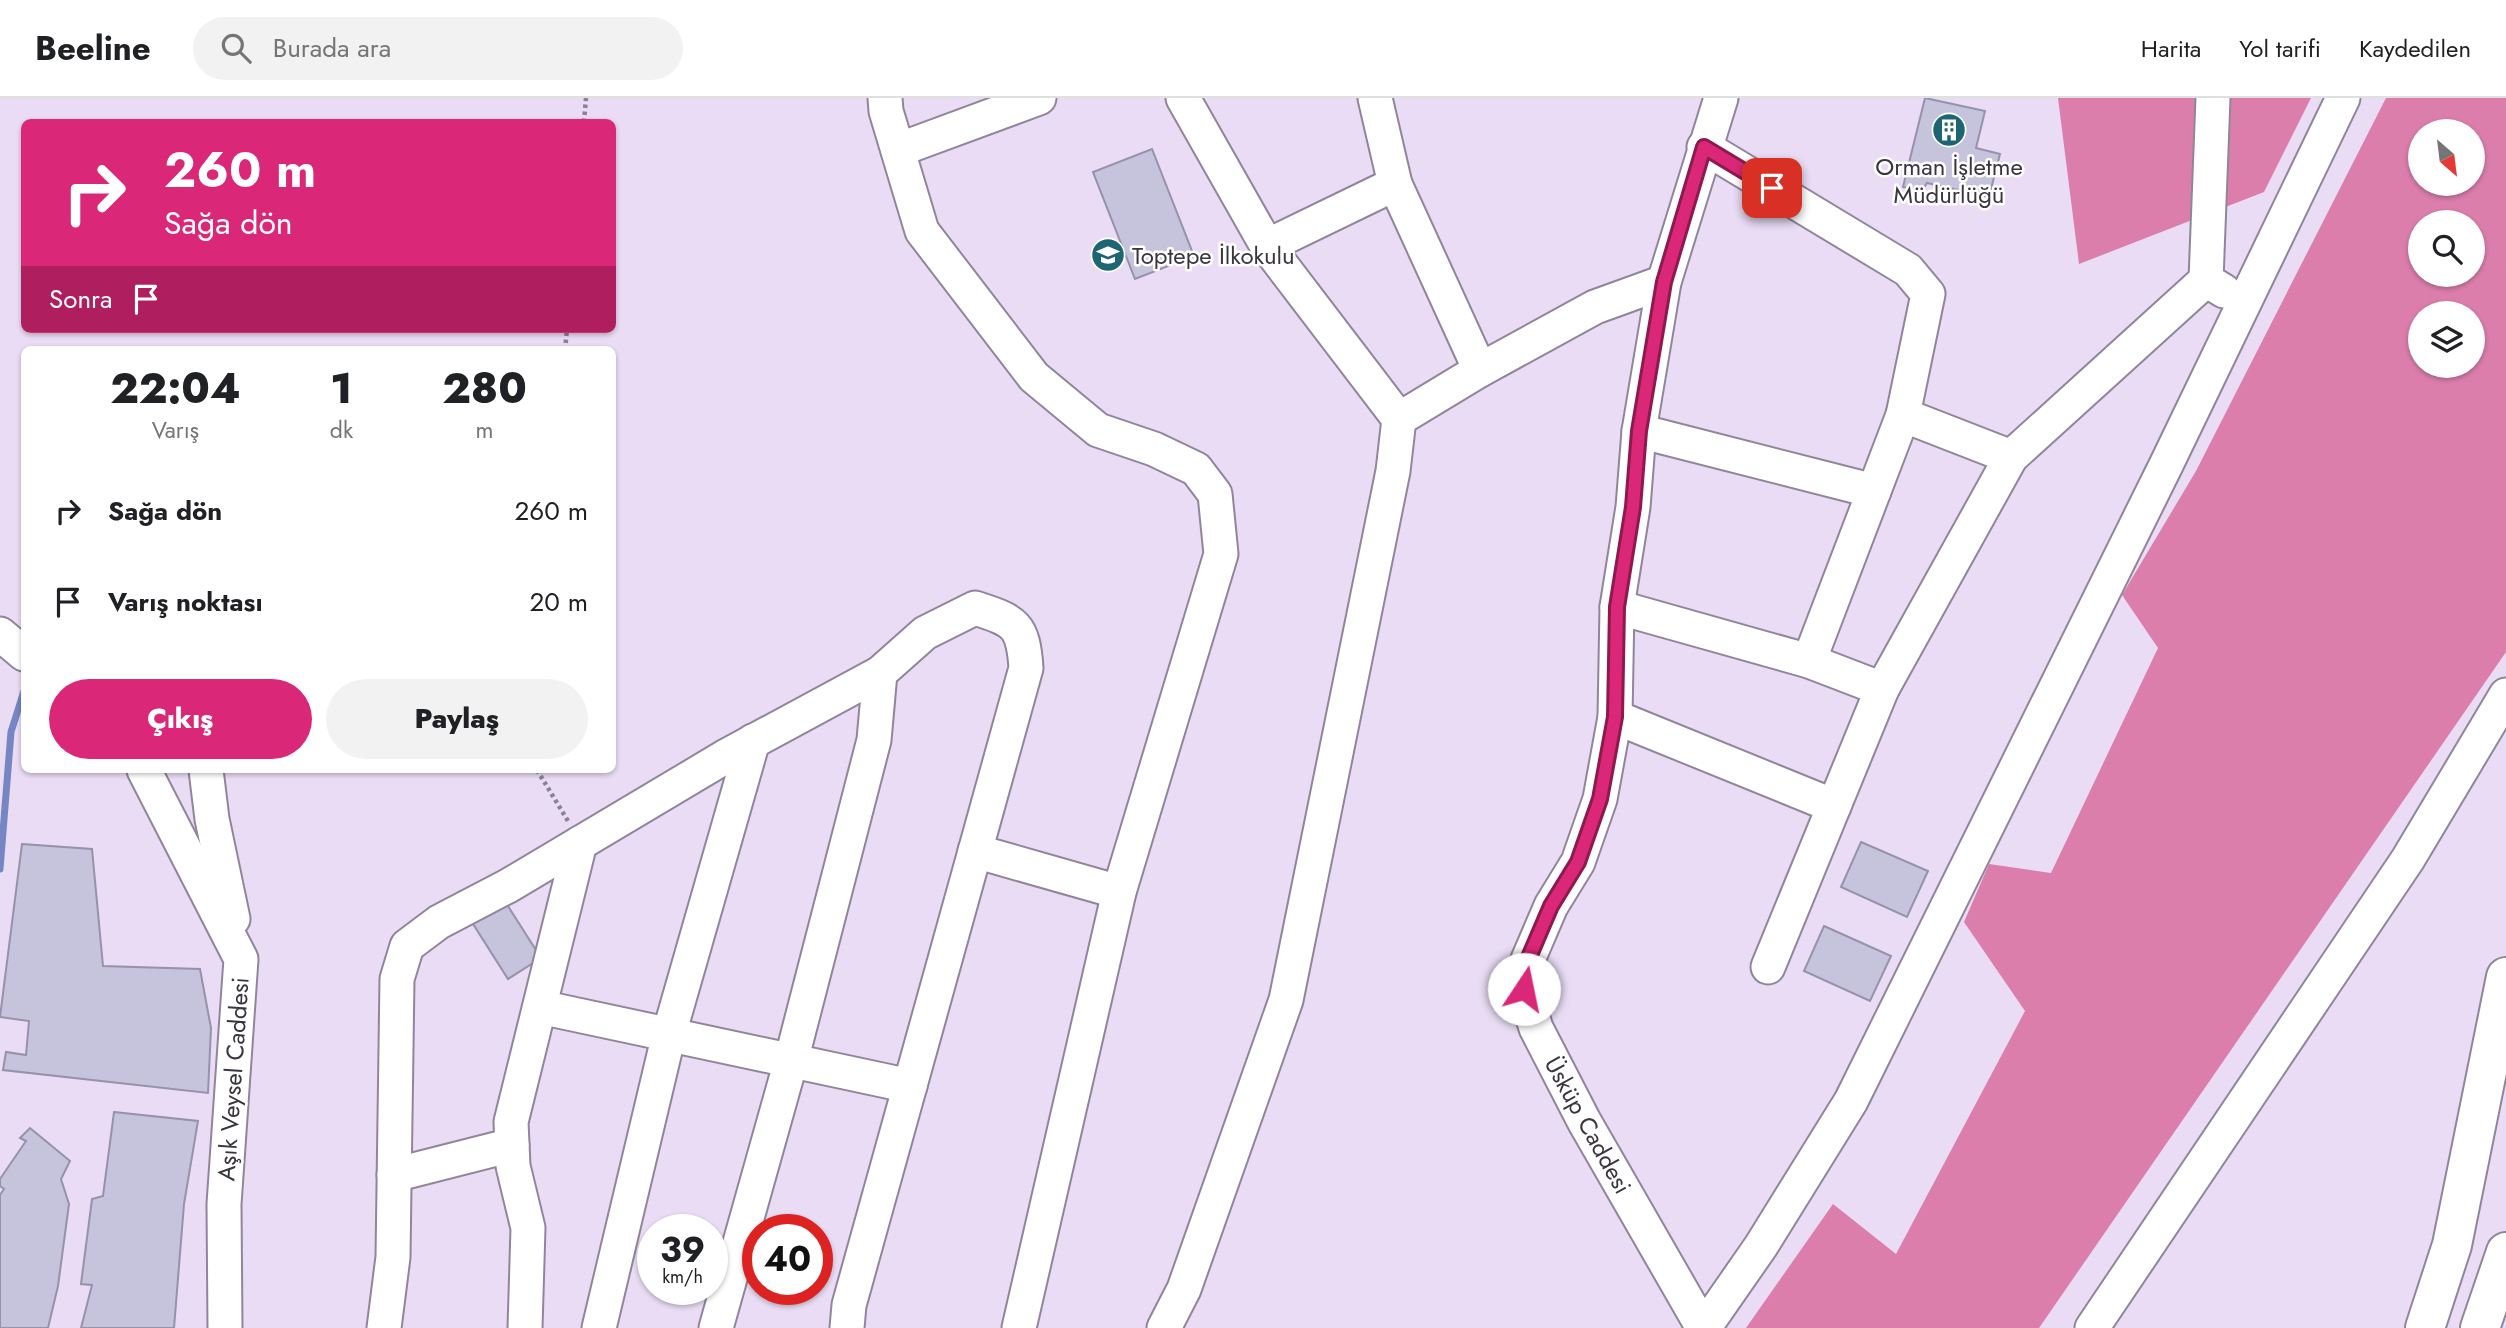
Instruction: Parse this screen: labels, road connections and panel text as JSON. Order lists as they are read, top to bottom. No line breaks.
{"streets":{"street":["Aşık Veysel Caddesi","Üsküp Caddesi"]},"places":{"building":["Orman İşletme Müdürlüğü"],"school or university":["Toptepe İlkokulu"]},"north":"bottom right","page":{"header":"Beeline","search":"Burada ara","nav":["Harita","Yol tarifi","Kaydedilen"],"turn":["260 m","Sağa dön"],"then":"Sonra","eta":["22:04","Varış","1","dk","280","m"],"list":[{"name":"Sağa dön","value":"260 m"},{"name":"Varış noktası","value":"20 m"}],"buttons":["Çıkış","Paylaş"],"speed":"39 km/h","limit":"40"}}
